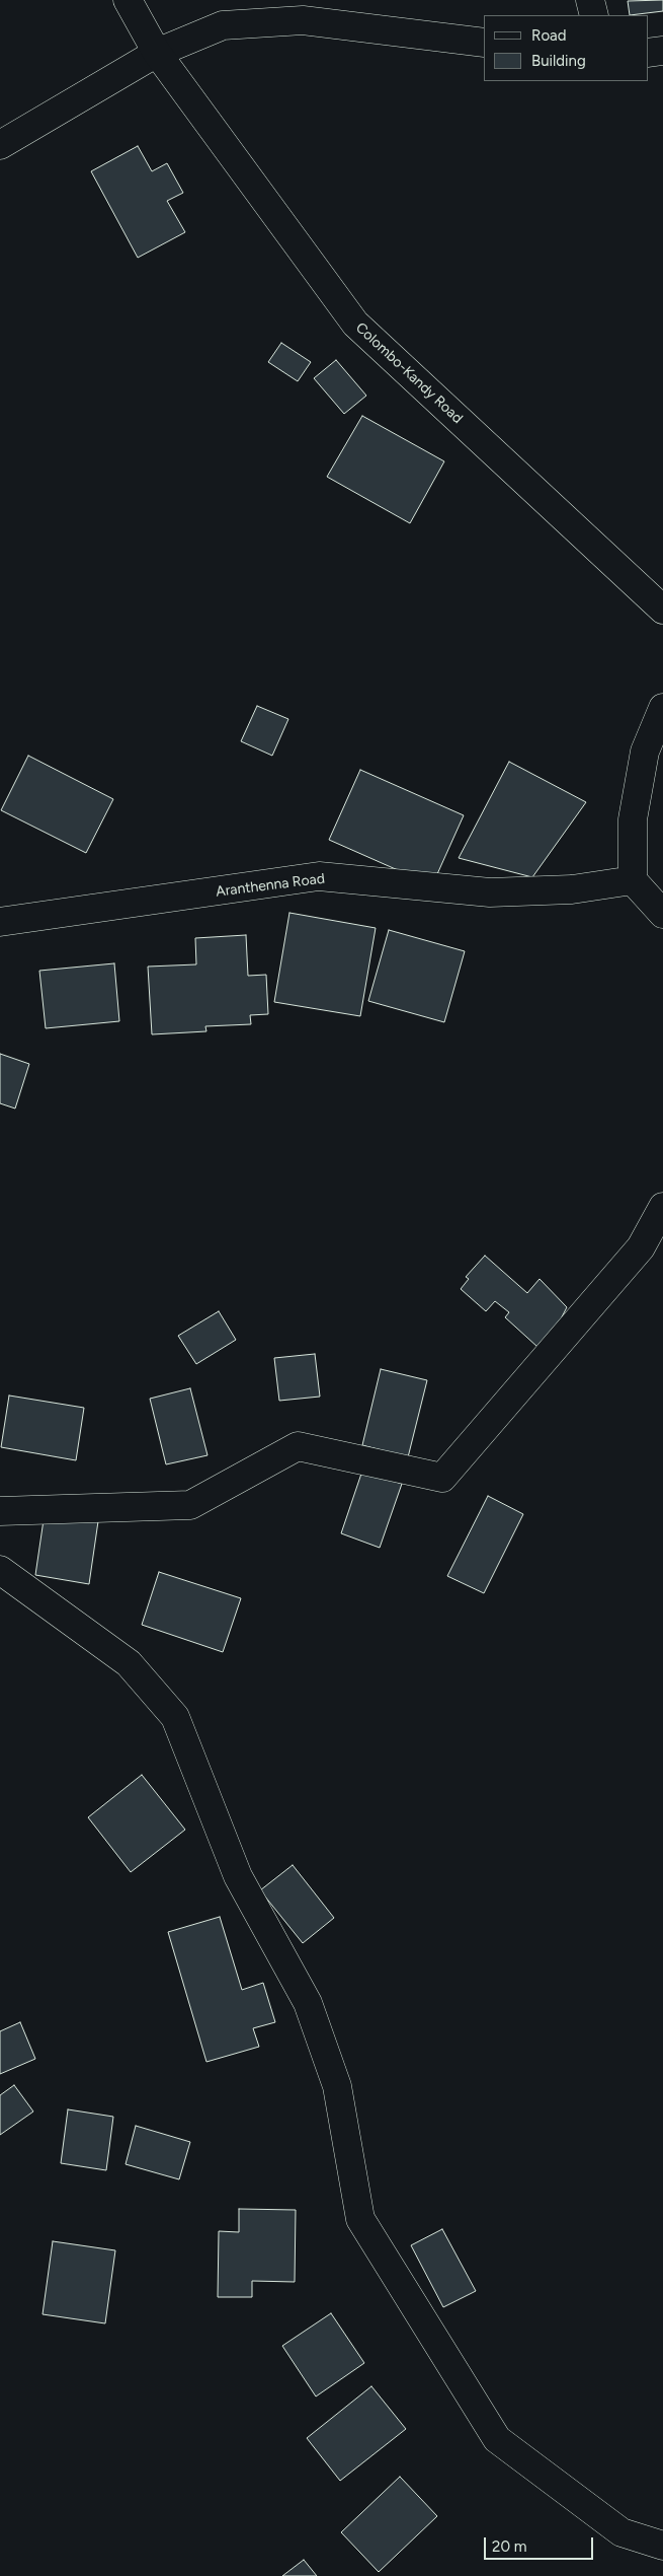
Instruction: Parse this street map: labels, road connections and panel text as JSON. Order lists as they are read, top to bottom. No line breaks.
{"streets":{"main road":["Colombo-Kandy Road","Aranthenna Road"]},"legend":["Road","Building"],"scale_bar":"20 m"}
